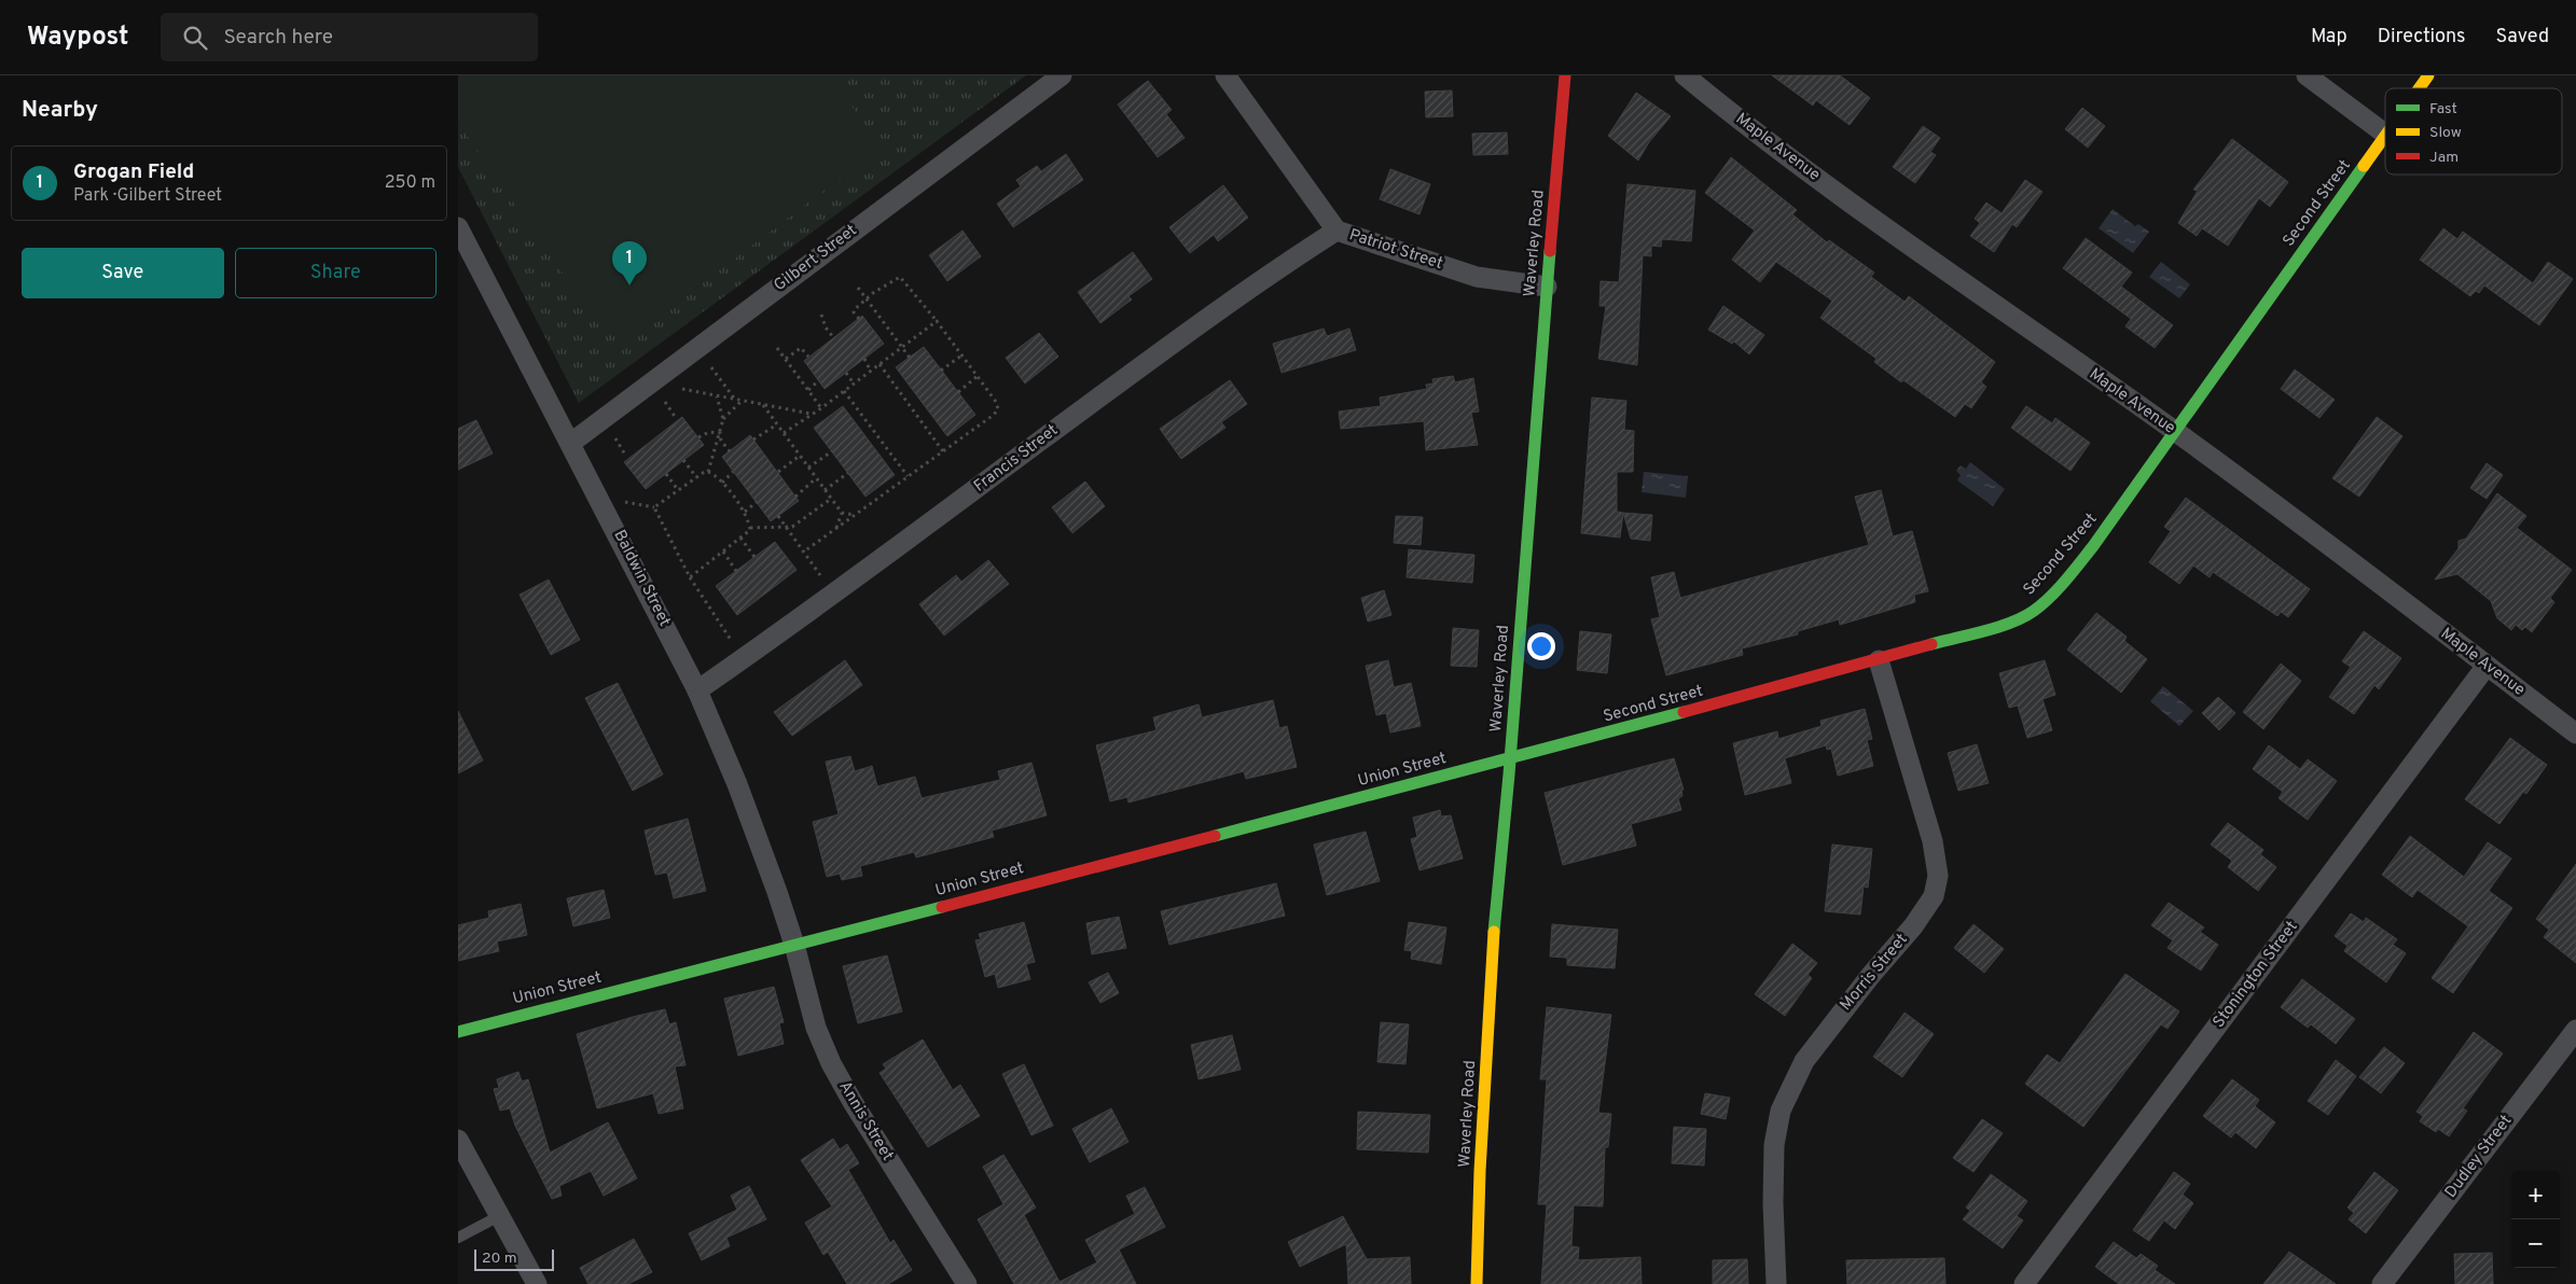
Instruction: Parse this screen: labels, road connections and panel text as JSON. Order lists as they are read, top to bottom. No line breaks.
{"streets":{"street":["Maple Avenue","Second Street","Waverley Road","Patriot Street","Gilbert Street","Francis Street","Baldwin Street","Union Street","Morris Street","Stonington Street","Annis Street","Dudley Street"]},"crossings":[["Maple Avenue","Second Street"],["Maple Avenue","Stonington Street"],["Second Street","Waverley Road"],["Second Street","Union Street"],["Second Street","Morris Street"],["Waverley Road","Patriot Street"],["Waverley Road","Union Street"],["Patriot Street","Francis Street"],["Gilbert Street","Baldwin Street"],["Francis Street","Baldwin Street"],["Baldwin Street","Union Street"],["Baldwin Street","Annis Street"],["Union Street","Annis Street"]],"legend":["Fast","Slow","Jam"],"scale_bar":"20 m","page":{"header":"Waypost","search":"Search here","nav":["Map","Directions","Saved"],"heading":"Nearby","list":[{"mark":"1","name":"Grogan Field","note":"Park · Gilbert Street","value":"250 m"}],"buttons":["Save","Share"],"pins":"1","map_buttons":["+","−"],"scale":"20 m"}}
